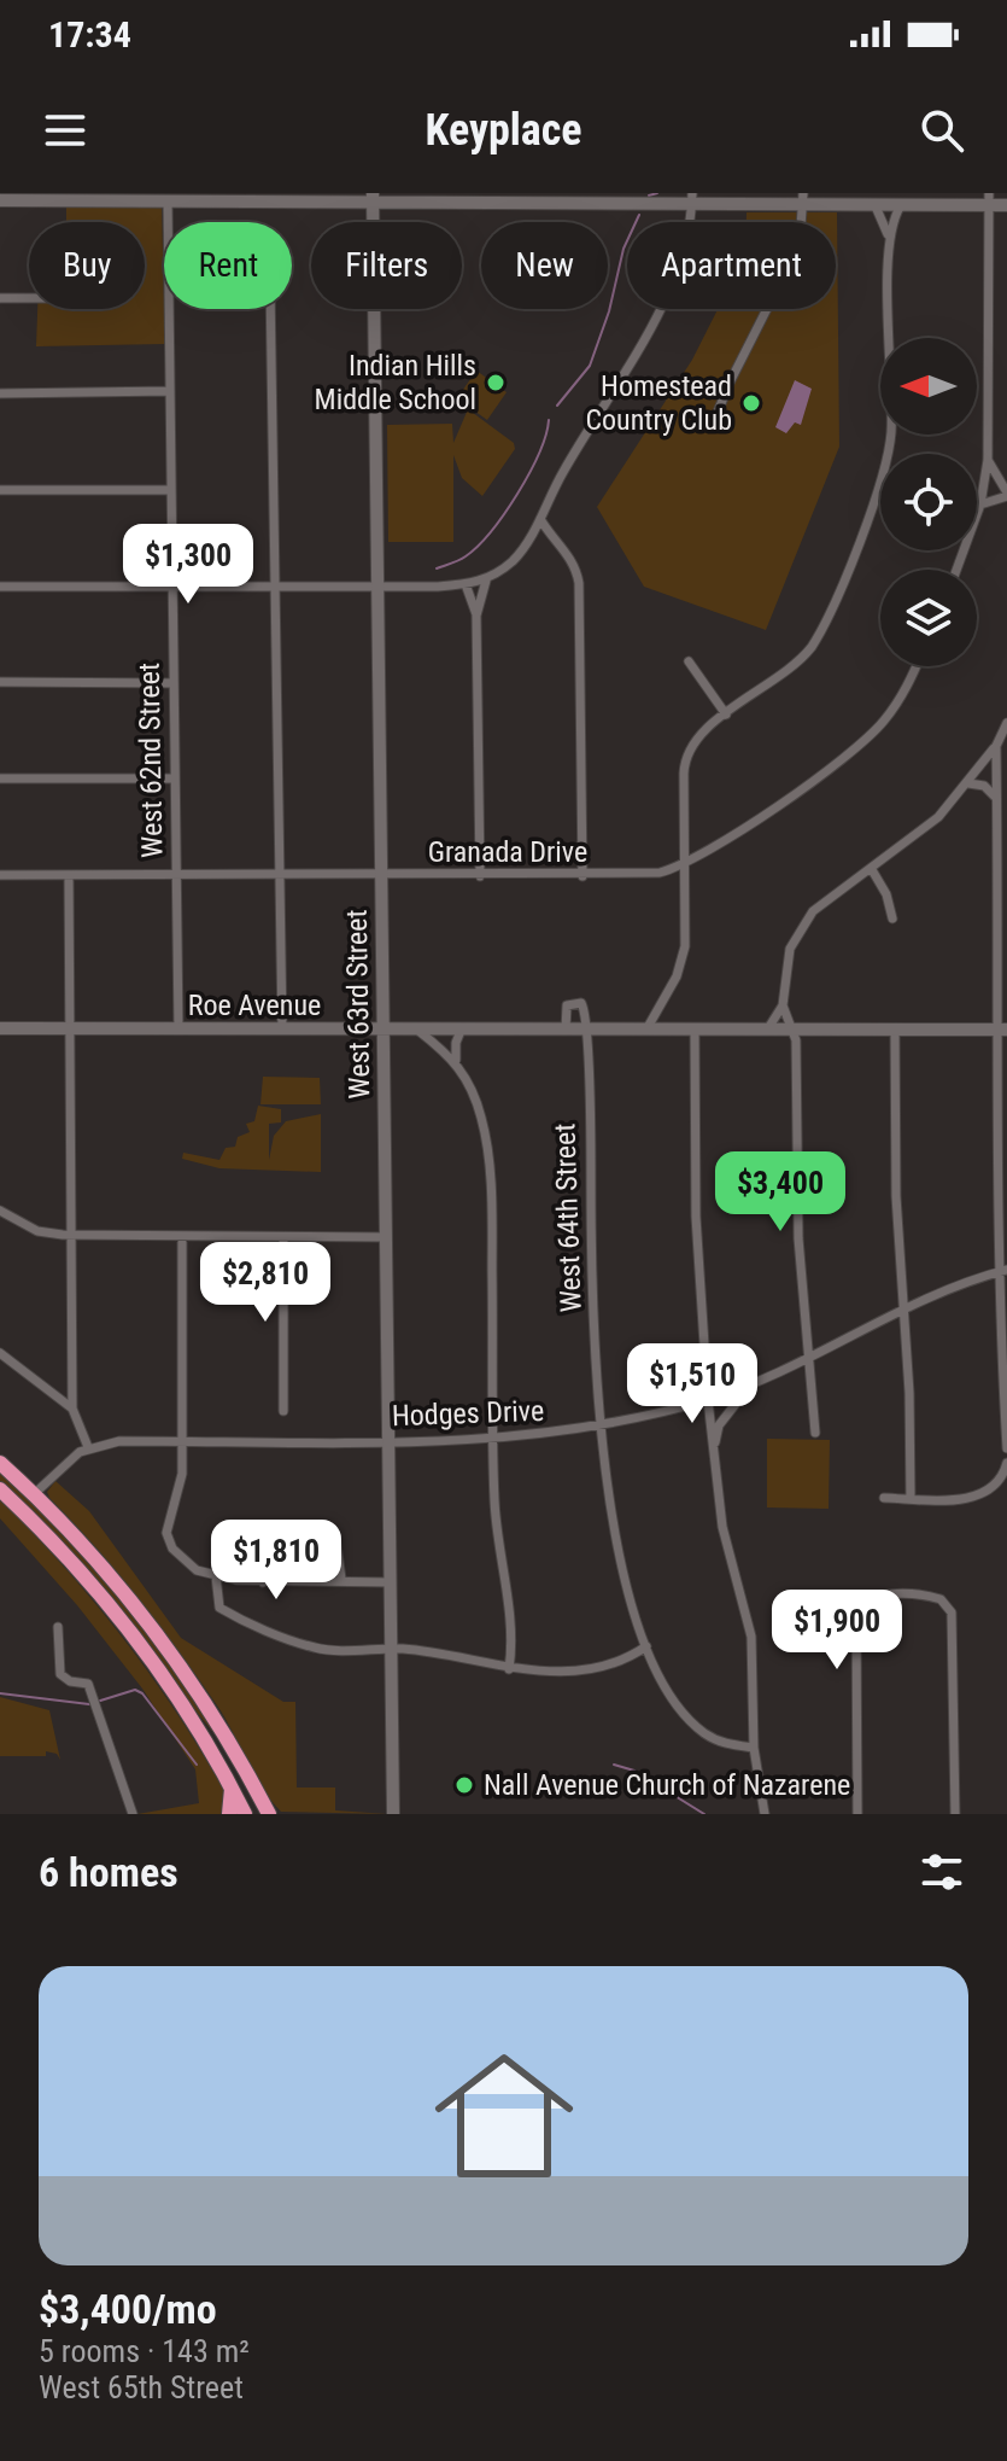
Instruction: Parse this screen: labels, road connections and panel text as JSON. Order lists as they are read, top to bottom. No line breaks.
{"streets":{"main road":["West 63rd Street","Roe Avenue"],"street":["West 62nd Street","Granada Drive","West 64th Street","Hodges Drive"]},"crossings":[["West 62nd Street","Granada Drive"],["West 62nd Street","Roe Avenue"],["Granada Drive","West 63rd Street"],["West 63rd Street","Roe Avenue"],["West 63rd Street","Hodges Drive"],["Roe Avenue","West 64th Street"],["West 64th Street","Hodges Drive"]],"places":["Indian Hills Middle School","Homestead Country Club","Nall Avenue Church of Nazarene"],"north":"left","page":{"status":"17:34","header":"Keyplace","chip":["Buy","Rent","Filters","New","Apartment"],"price":["$1,300","$3,400","$2,810","$1,510","$1,810","$1,900"],"heading":"6 homes","list":[{"name":"$3,400/mo","note":"5 rooms · 143 m² · West 65th Street"}]}}
